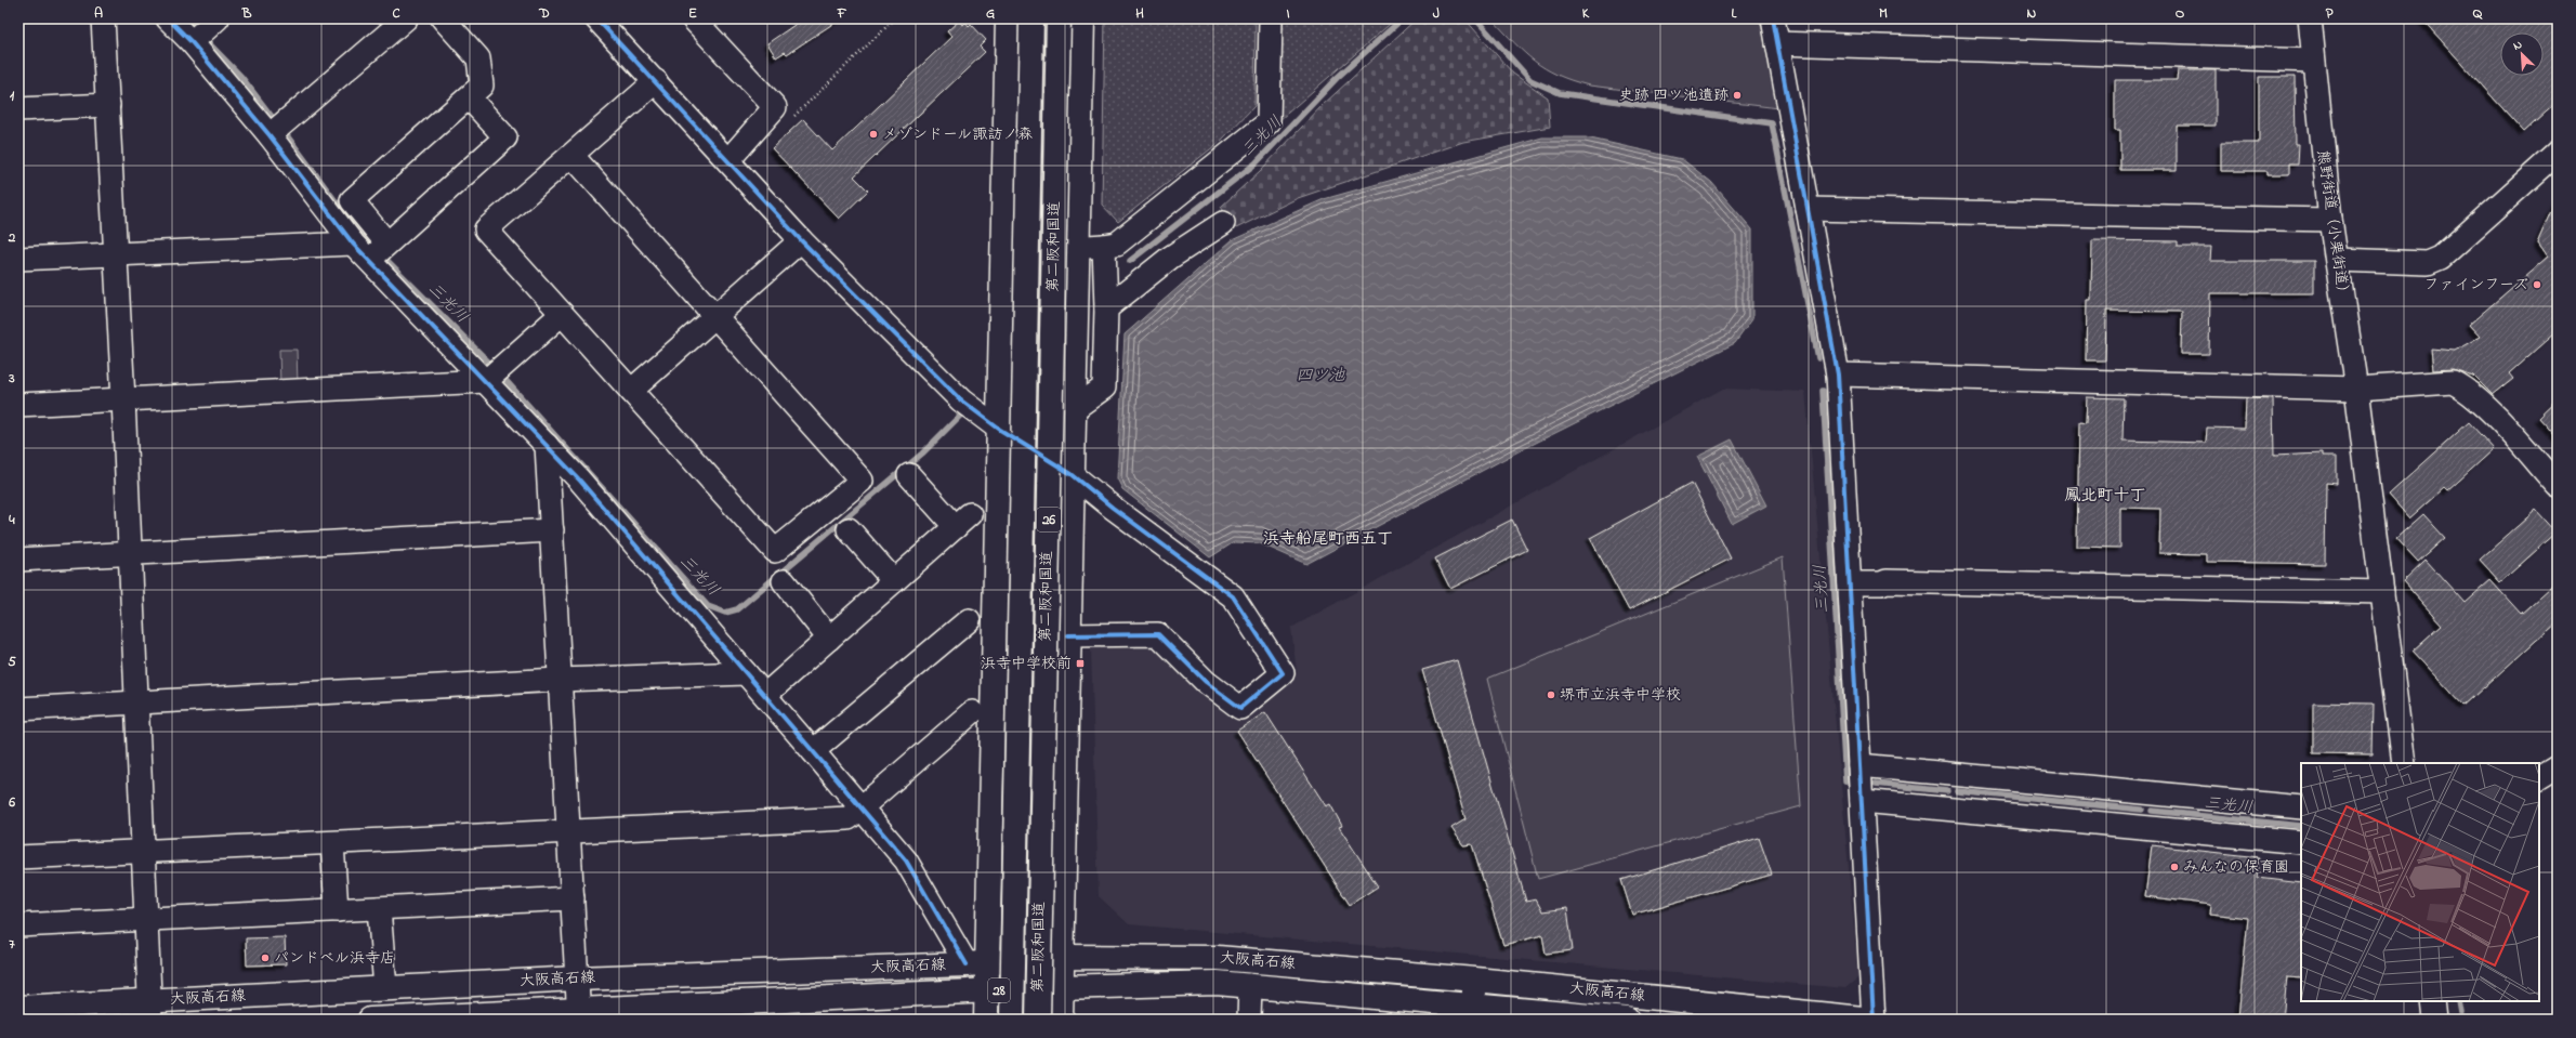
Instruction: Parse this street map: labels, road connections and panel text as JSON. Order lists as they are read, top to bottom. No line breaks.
{"streets":{"main road":["第二阪和国道","26","大阪高石線","28"],"street":["熊野街道（小栗街道）"]},"crossings":[["26","大阪高石線"]],"districts":["鳳北町十丁","浜寺船尾町西五丁"],"water":["三光川","四ツ池"],"places":{"other":["史跡 四ツ池遺跡","メゾンドール諏訪ノ森","ファインフーズ","堺市立浜寺中学校","みんなの保育園","パンドベル浜寺店"],"transit":["浜寺中学校前"]},"north":"top left","grid":{"columns":["A","B","C","D","E","F","G","H","I","J","K","L","M","N","O","P","Q"],"rows":["1","2","3","4","5","6","7"]}}
